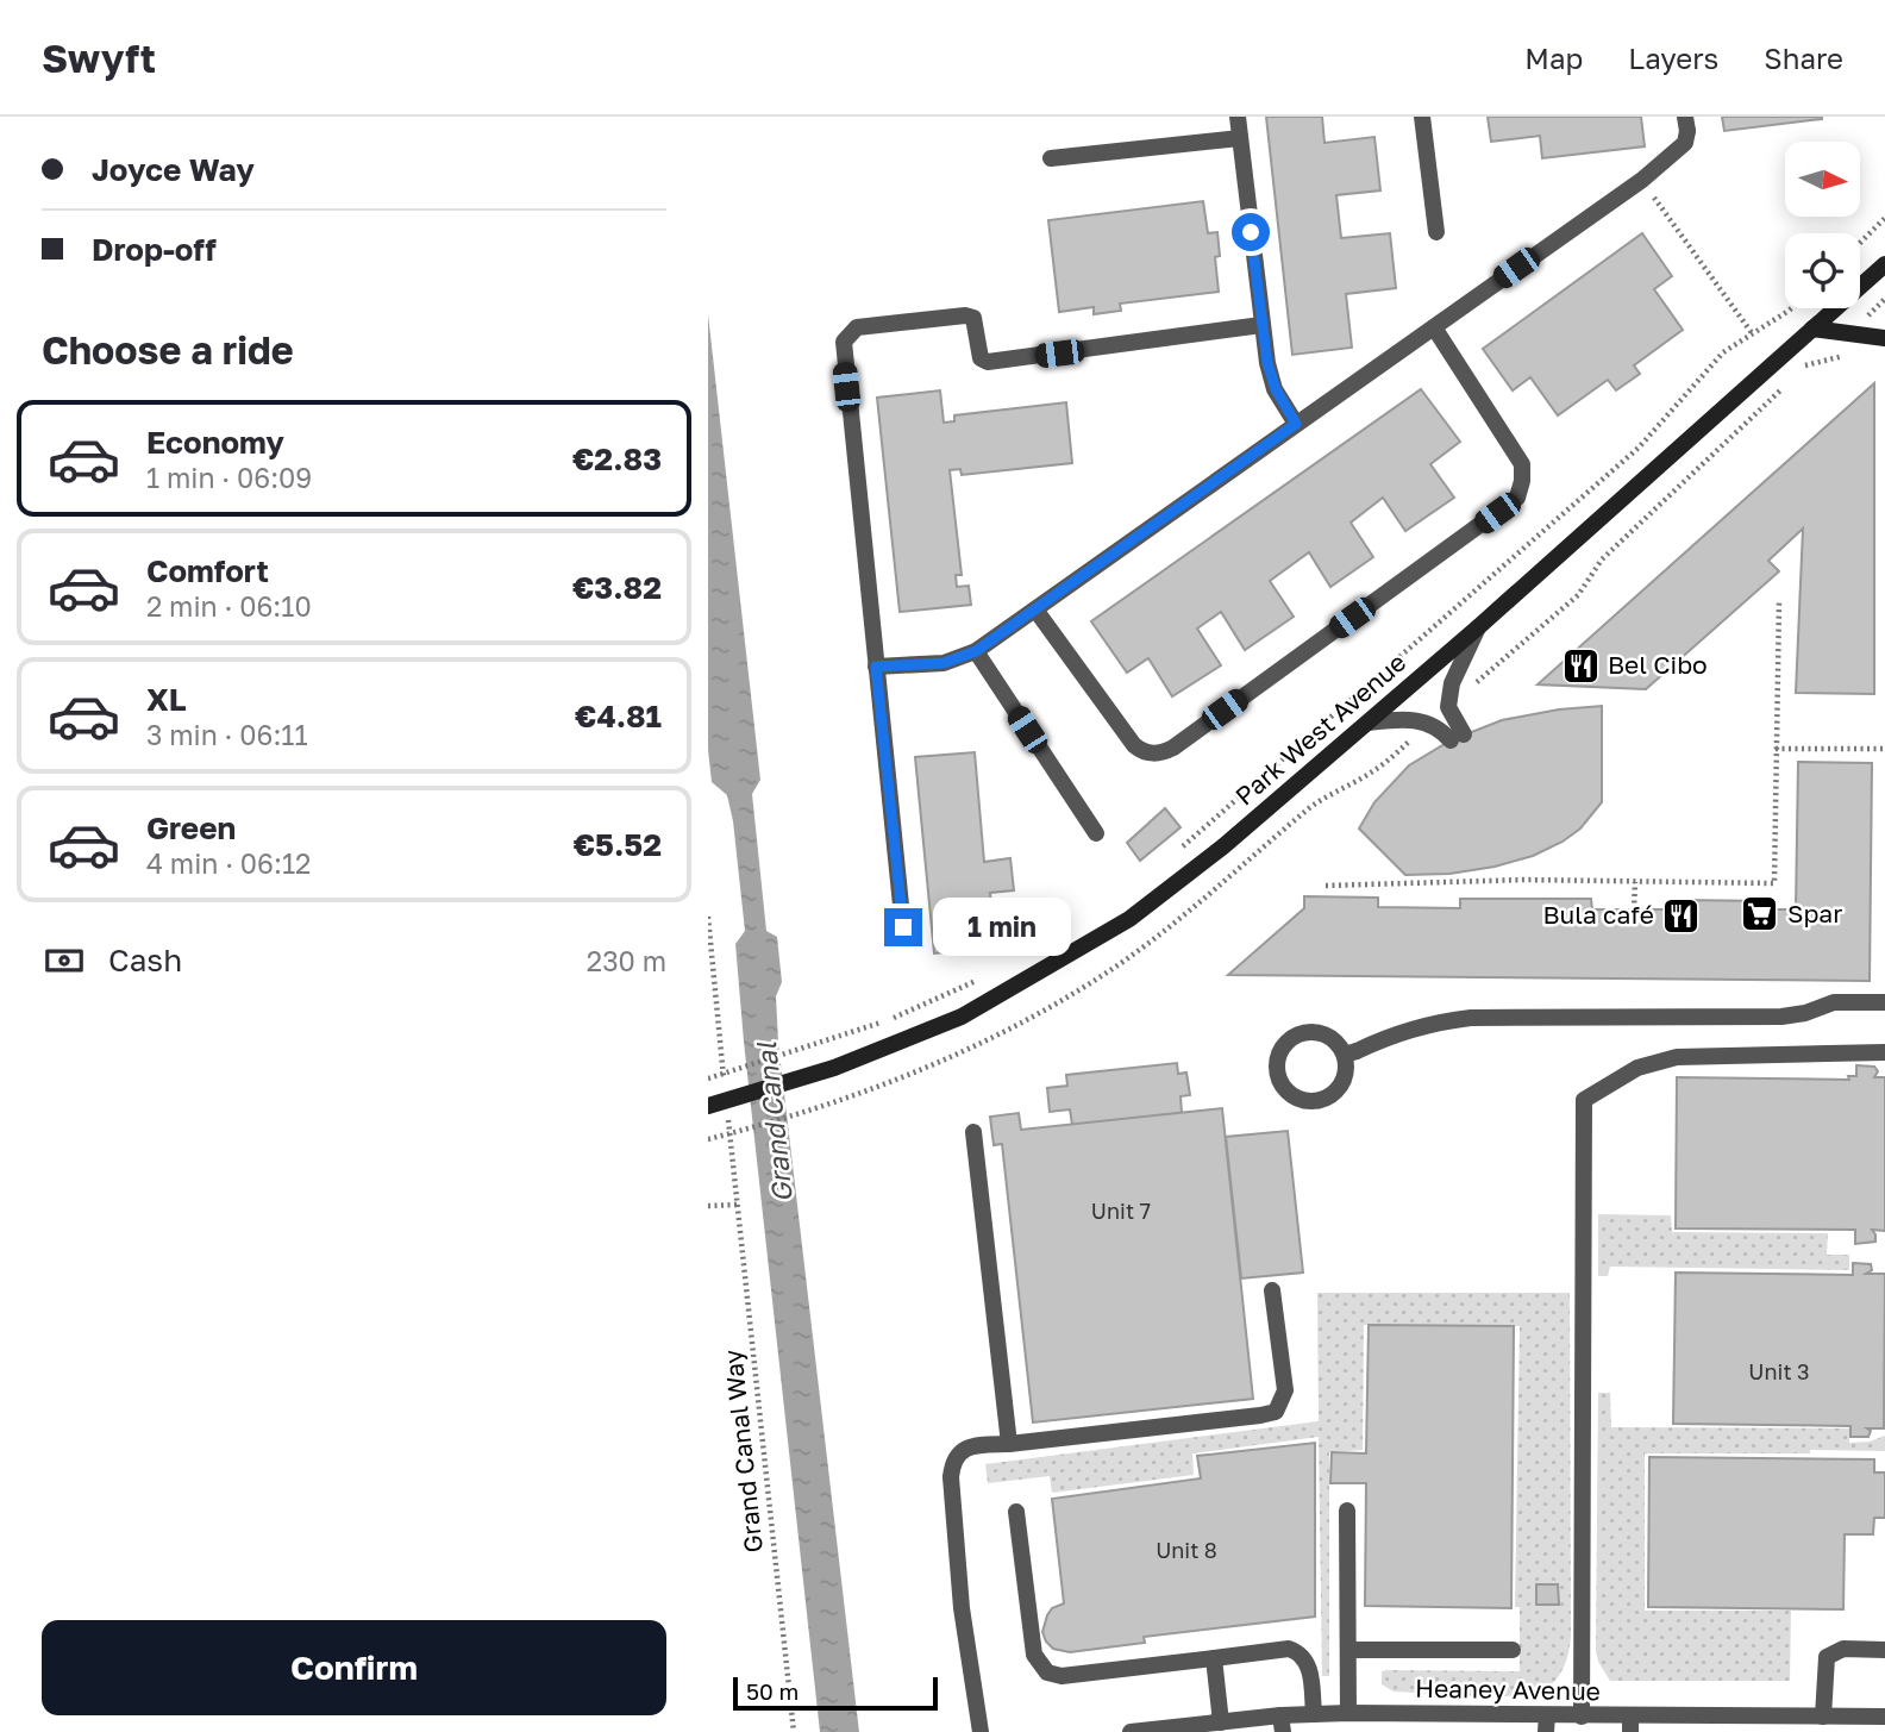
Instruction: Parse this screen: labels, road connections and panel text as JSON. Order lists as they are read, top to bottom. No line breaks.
{"streets":{"street":["Park West Avenue","Heaney Avenue"],"path":["Grand Canal Way"]},"water":["Grand Canal"],"places":{"restaurant":["Bel Cibo","Bula café"],"supermarket":["Spar"]},"house_numbers":["Unit 7","Unit 3","Unit 8"],"scale_bar":"50 m","north":"right","page":{"header":"Swyft","nav":["Map","Layers","Share"],"banner":["Joyce Way","Drop-off"],"heading":"Choose a ride","list":[{"name":"Economy","note":"1 min · 06:09","value":"€2.83"},{"name":"Comfort","note":"2 min · 06:10","value":"€3.82"},{"name":"XL","note":"3 min · 06:11","value":"€4.81"},{"name":"Green","note":"4 min · 06:12","value":"€5.52"}],"bubble":"1 min","pay":["Cash","230 m"],"buttons":"Confirm","scale":"50 m"}}
